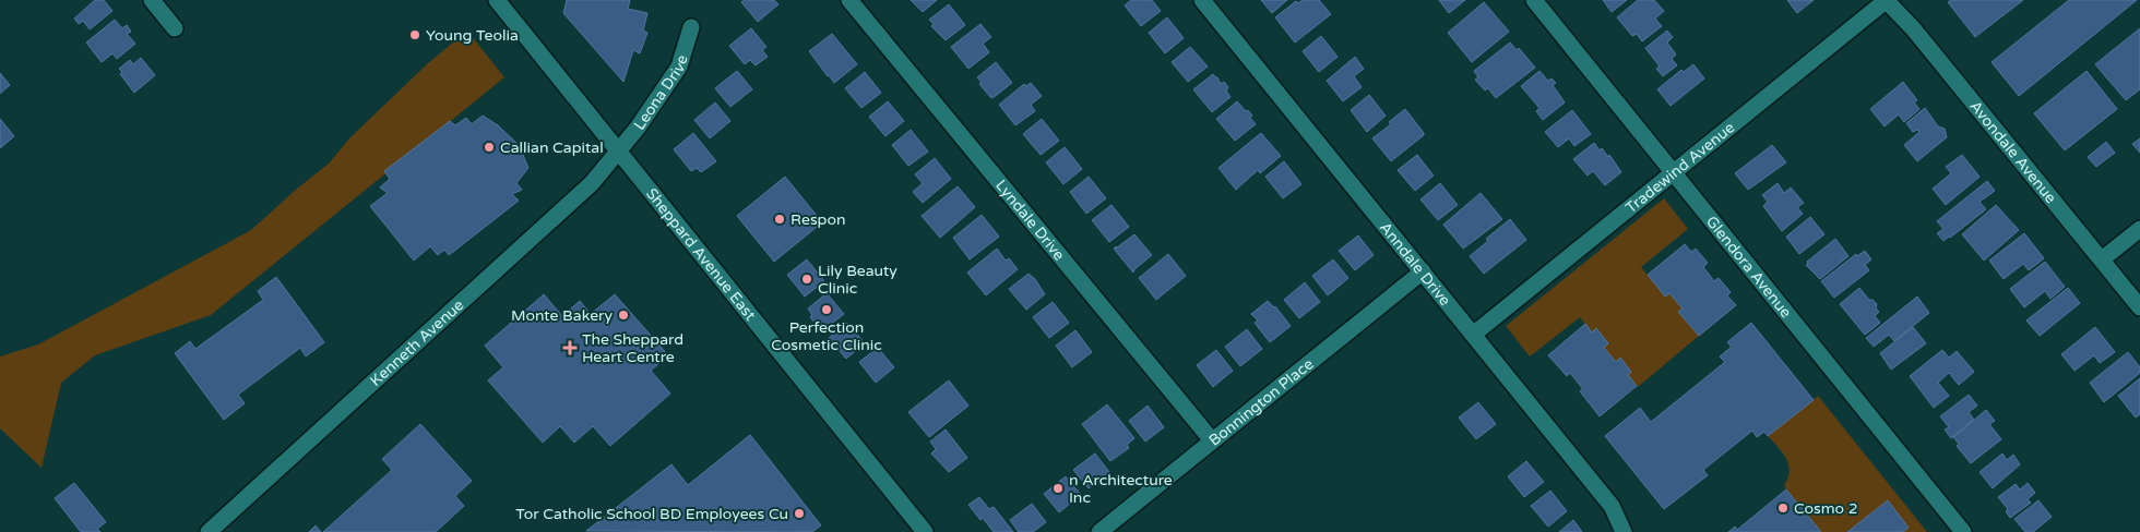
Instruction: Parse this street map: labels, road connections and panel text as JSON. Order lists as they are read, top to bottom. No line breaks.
{"streets":{"street":["Leona Drive","Avondale Avenue","Tradewind Avenue","Lyndale Drive","Sheppard Avenue East","Anndale Drive","Glendora Avenue","Kenneth Avenue","Bonnington Place"]},"crossings":[["Leona Drive","Sheppard Avenue East"],["Leona Drive","Kenneth Avenue"],["Avondale Avenue","Tradewind Avenue"],["Tradewind Avenue","Anndale Drive"],["Tradewind Avenue","Glendora Avenue"],["Lyndale Drive","Bonnington Place"],["Sheppard Avenue East","Kenneth Avenue"],["Anndale Drive","Bonnington Place"]],"places":{"other":["Young Teolia","Callian Capital","Respon","Lily Beauty Clinic","Perfection Cosmetic Clinic","Monte Bakery","n Architecture Inc","Cosmo 2","Tor Catholic School BD Employees Cu"],"health":["The Sheppard Heart Centre"]}}
